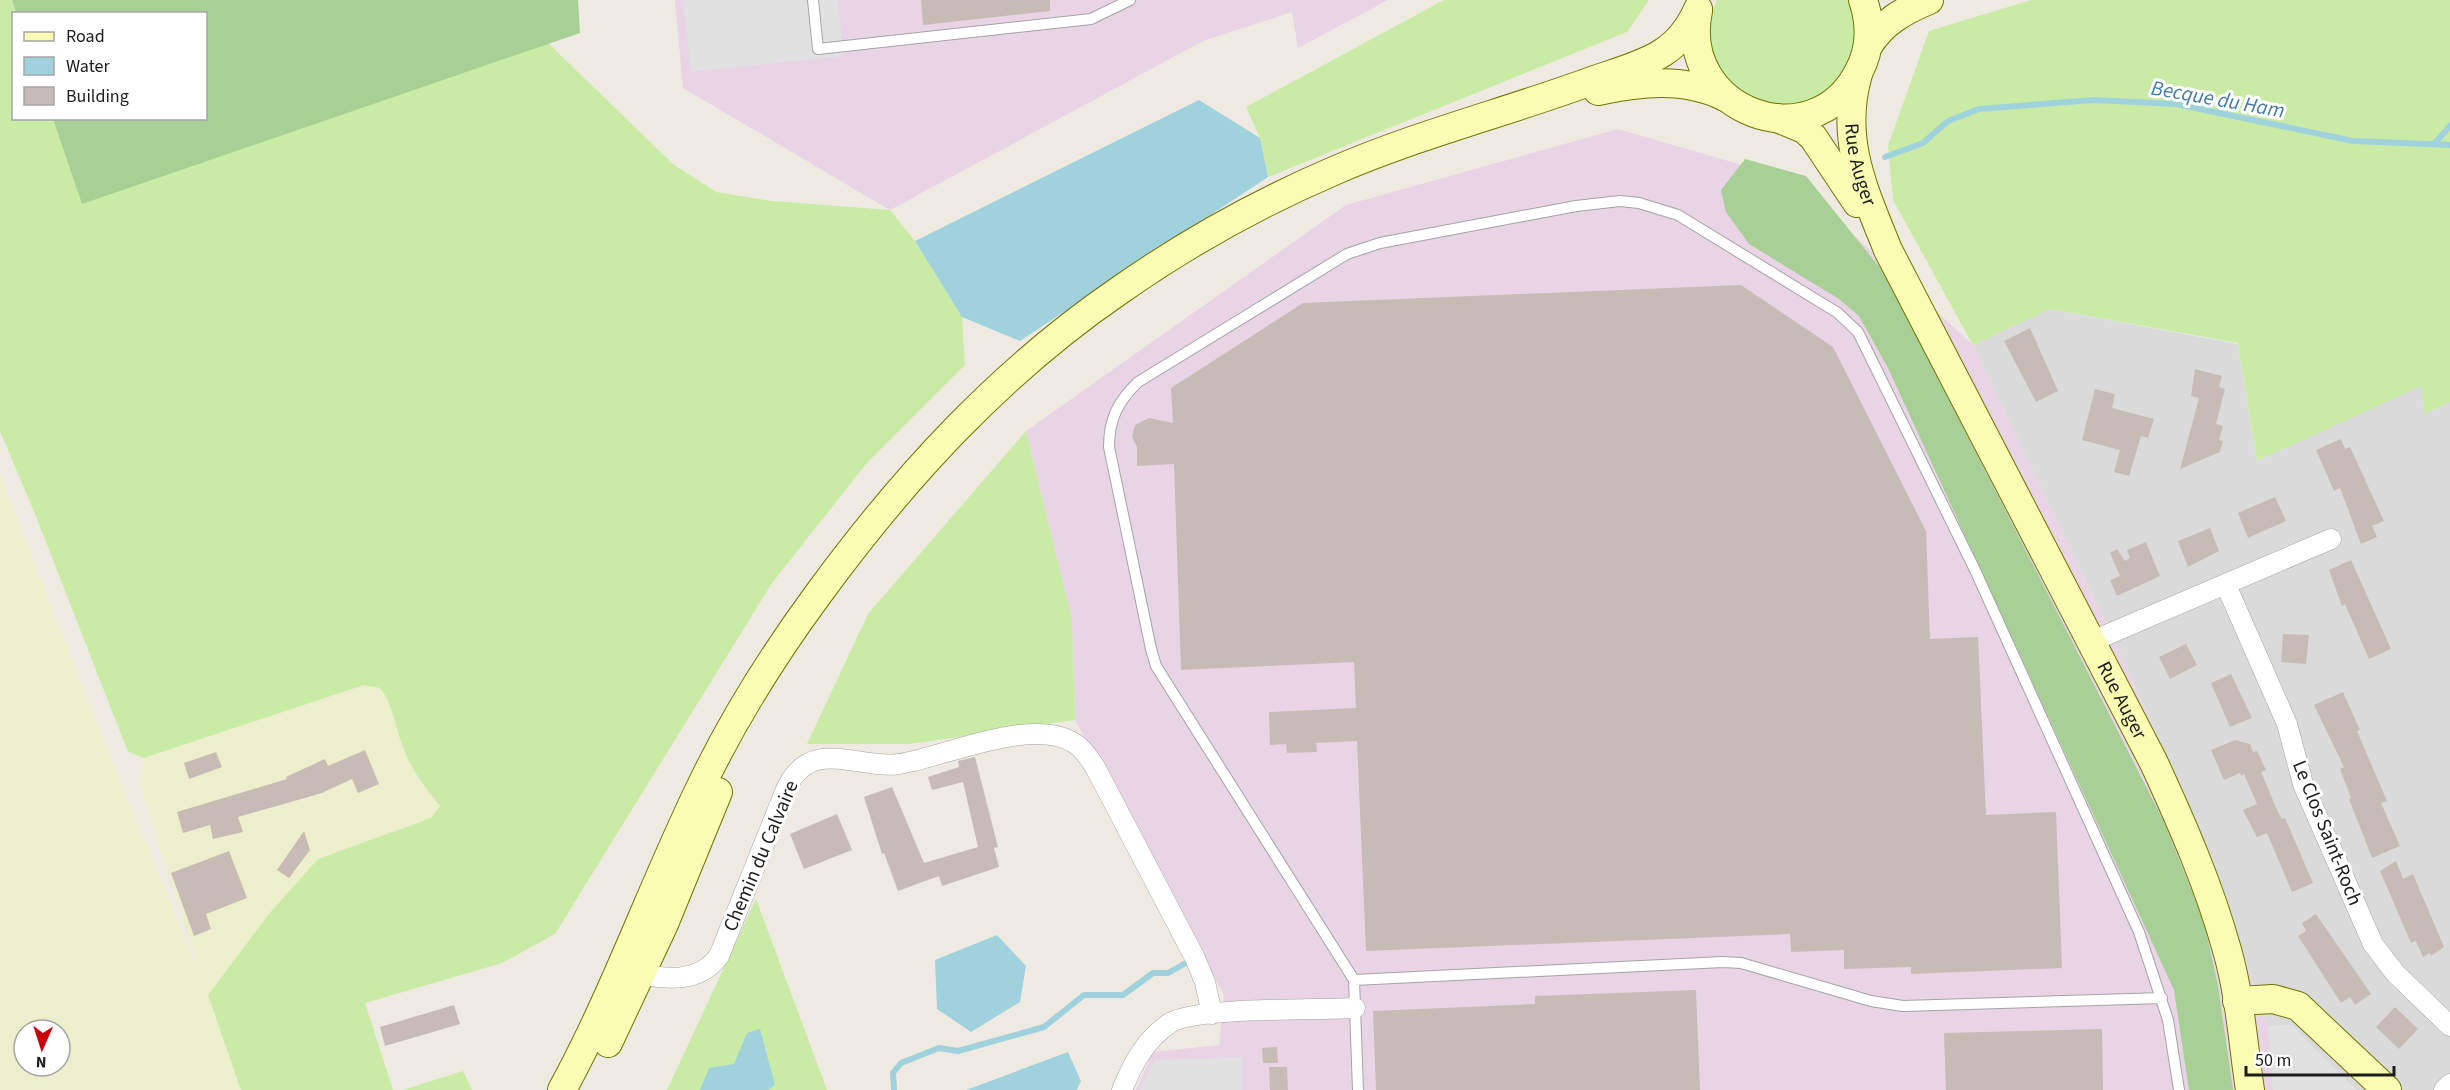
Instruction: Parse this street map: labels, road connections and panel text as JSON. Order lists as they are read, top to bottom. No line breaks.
{"streets":{"main road":["Rue Auger"],"street":["Le Clos Saint-Roch","Chemin du Calvaire"]},"water":["Becque du Ham"],"legend":["Road","Water","Building"],"scale_bar":"50 m","north":"bottom"}
